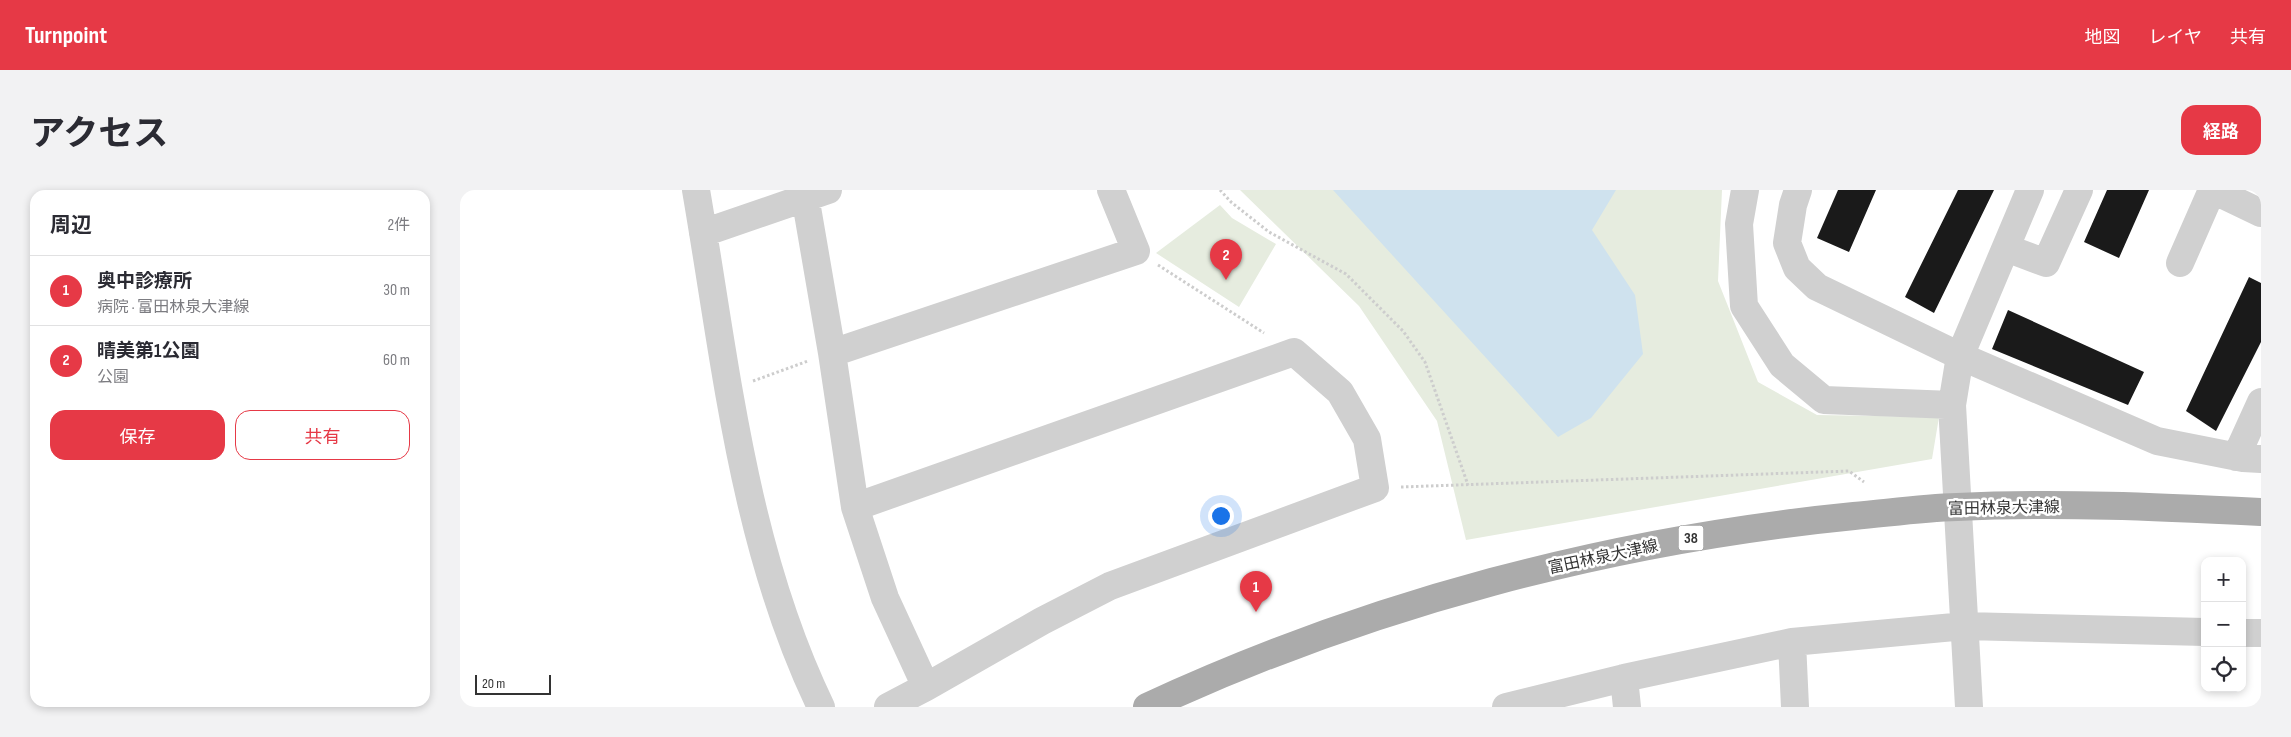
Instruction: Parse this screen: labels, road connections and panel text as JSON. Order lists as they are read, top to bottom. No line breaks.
{"streets":{"main road":["富田林泉大津線","38"]},"scale_bar":"20 m","page":{"header":"Turnpoint","nav":["地図","レイヤ","共有"],"title":"アクセス","buttons":["経路",["保存","共有"]],"heading":["周辺","2件"],"pins":["2","1"],"list":[{"mark":"1","name":"奥中診療所","note":"病院 · 富田林泉大津線","value":"30 m"},{"mark":"2","name":"晴美第1公園","note":"公園","value":"60 m"}],"map_buttons":["+","−"],"scale":"20 m"}}
